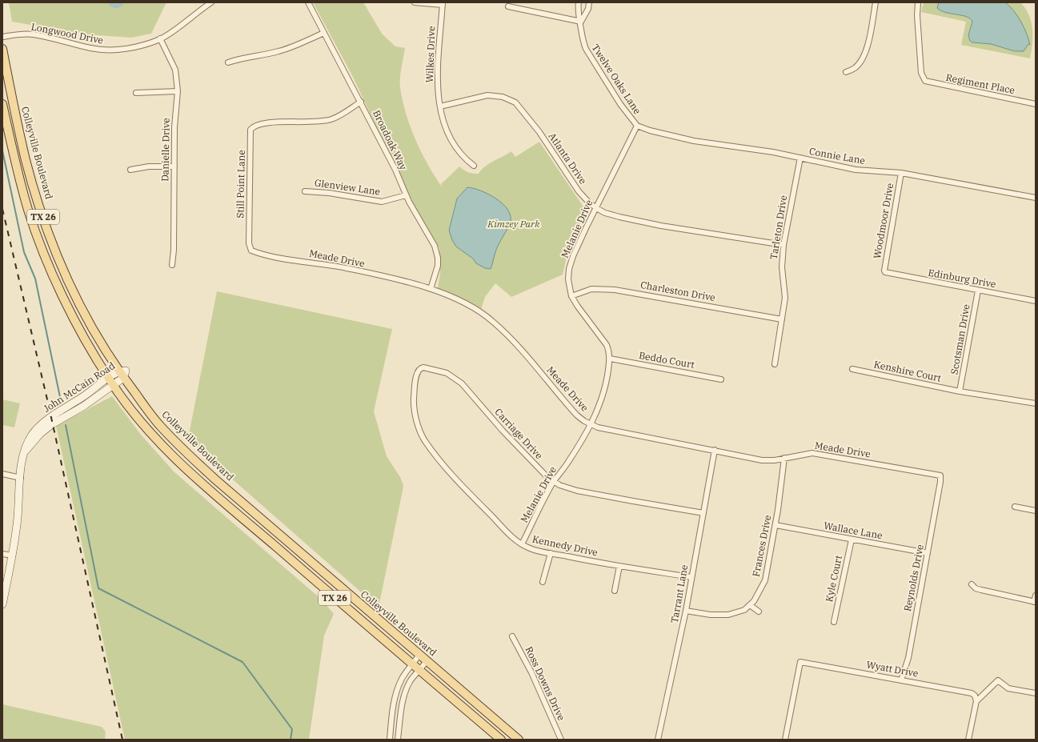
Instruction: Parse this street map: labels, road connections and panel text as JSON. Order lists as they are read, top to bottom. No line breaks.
{"streets":{"main road":["Colleyville Boulevard","TX 26","John McCain Road"],"street":["Longwood Drive","Wilkes Drive","Twelve Oaks Lane","Regiment Place","Broadoak Way","Danielle Drive","Connie Lane","Atlanta Drive","Still Point Lane","Glenview Lane","Woodmoor Drive","Tarleton Drive","Melanie Drive","Meade Drive","Edinburg Drive","Charleston Drive","Scotsman Drive","Beddo Court","Kenshire Court","Carriage Drive","Wallace Lane","Kennedy Drive","Frances Drive","Reynolds Drive","Kyle Court","Tarrant Lane","Wyatt Drive","Ross Downs Drive"]},"crossings":[["Longwood Drive","Danielle Drive"],["Wilkes Drive","Atlanta Drive"],["Twelve Oaks Lane","Connie Lane"],["Twelve Oaks Lane","Melanie Drive"],["Broadoak Way","Still Point Lane"],["Broadoak Way","Glenview Lane"],["Broadoak Way","Meade Drive"],["Colleyville Boulevard","John McCain Road"],["Connie Lane","Woodmoor Drive"],["Connie Lane","Tarleton Drive"],["Connie Lane","Melanie Drive"],["Atlanta Drive","Tarleton Drive"],["Atlanta Drive","Melanie Drive"],["Still Point Lane","Meade Drive"],["TX 26","John McCain Road"],["Woodmoor Drive","Edinburg Drive"],["Tarleton Drive","Charleston Drive"],["Melanie Drive","Meade Drive"],["Melanie Drive","Charleston Drive"],["Melanie Drive","Beddo Court"],["Melanie Drive","Carriage Drive"],["Melanie Drive","Kennedy Drive"],["Meade Drive","Frances Drive"],["Meade Drive","Reynolds Drive"],["Meade Drive","Tarrant Lane"],["Edinburg Drive","Scotsman Drive"],["Scotsman Drive","Kenshire Court"],["Carriage Drive","Kennedy Drive"],["Carriage Drive","Tarrant Lane"],["Wallace Lane","Frances Drive"],["Wallace Lane","Reynolds Drive"],["Wallace Lane","Kyle Court"],["Kennedy Drive","Tarrant Lane"],["Frances Drive","Tarrant Lane"],["Reynolds Drive","Wyatt Drive"]],"parks":["Kimzey Park"]}
